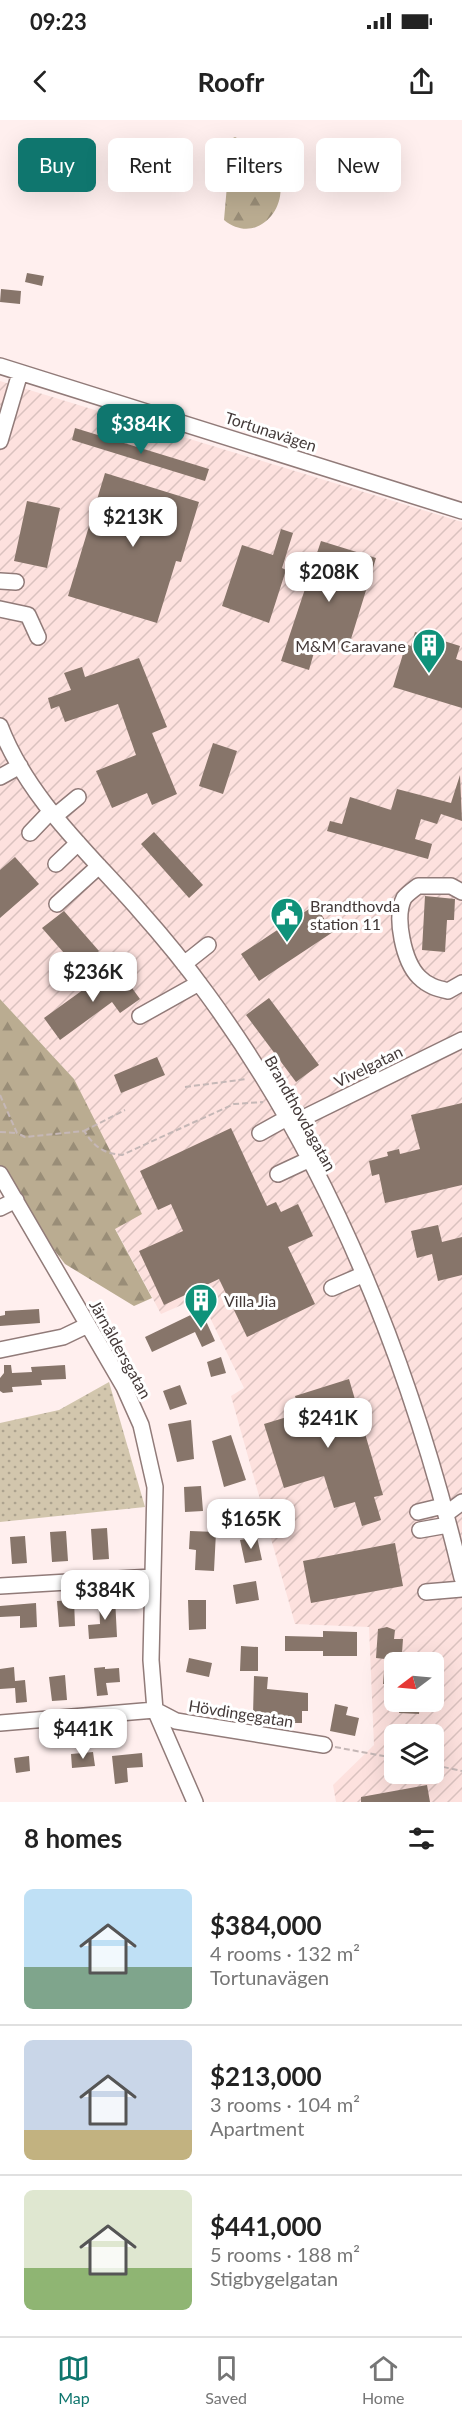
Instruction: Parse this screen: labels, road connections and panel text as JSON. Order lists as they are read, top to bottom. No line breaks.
{"streets":{"street":["Tortunavägen","Vivelgatan","Brandthovdagatan","Järnåldersgatan","Hövdingegatan"]},"crossings":[["Vivelgatan","Brandthovdagatan"],["Järnåldersgatan","Hövdingegatan"]],"places":{"building":["M&M Caravane","Villa Jia"],"public building":["Brandthovda station 11"]},"north":"left","page":{"status":"09:23","header":"Roofr","chip":["Buy","Rent","Filters","New"],"price":["$384K","$213K","$208K","$236K","$241K","$165K","$384K","$441K"],"heading":"8 homes","list":[{"name":"$384,000","note":"4 rooms · 132 m² · Tortunavägen"},{"name":"$213,000","note":"3 rooms · 104 m² · Apartment"},{"name":"$441,000","note":"5 rooms · 188 m² · Stigbygelgatan"}],"tabs":["Map","Saved","Home"]}}
